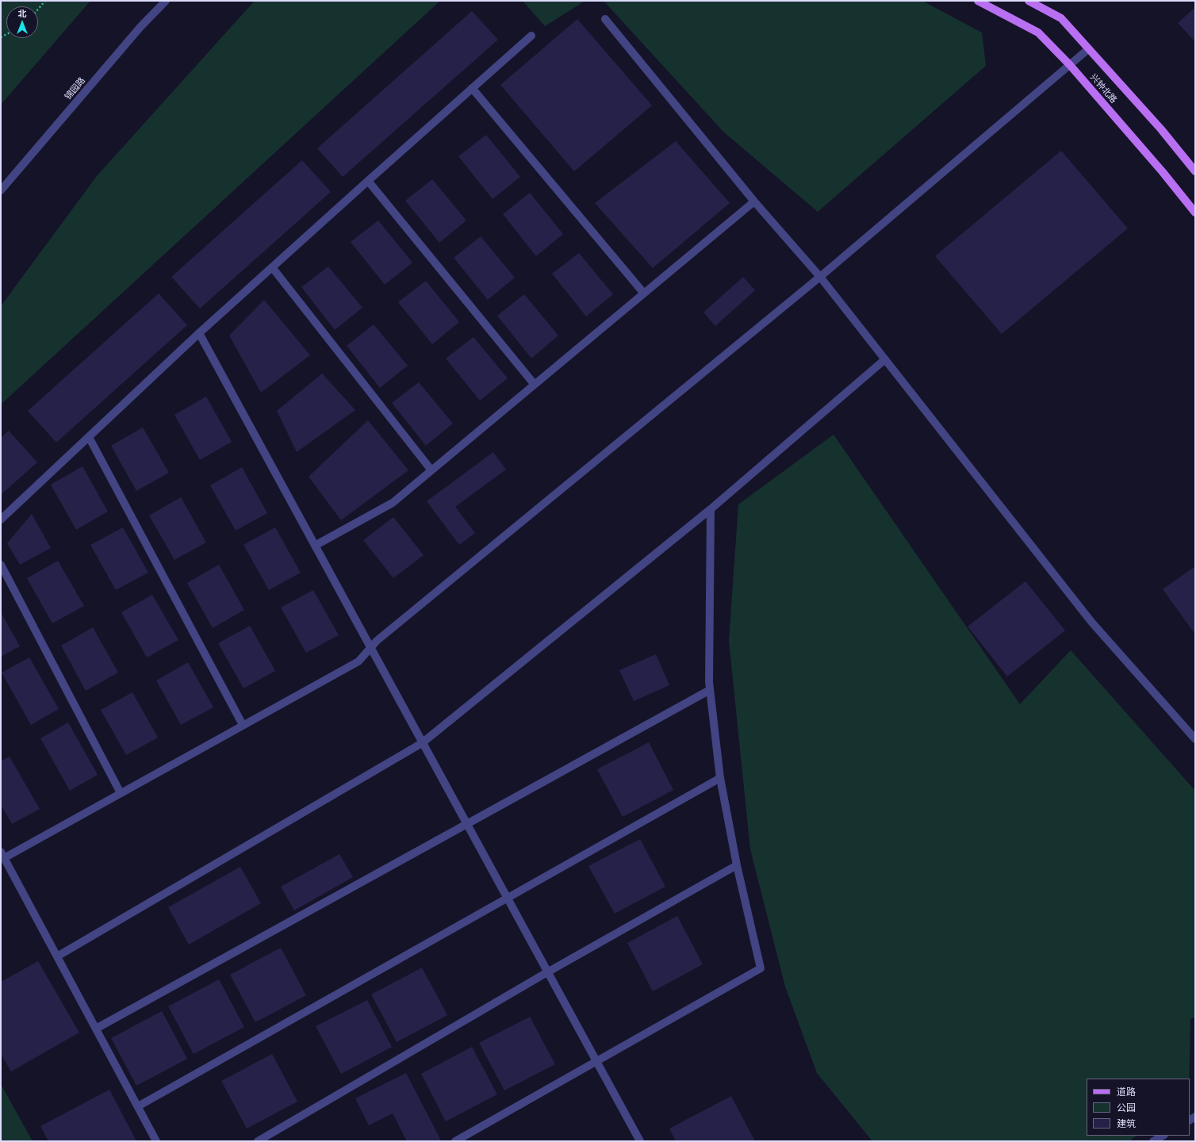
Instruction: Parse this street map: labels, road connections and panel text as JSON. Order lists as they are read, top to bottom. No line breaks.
{"streets":{"main road":["兴钟北路"],"street":["锦园路"]},"legend":["道路","公园","建筑"],"north":"top"}
